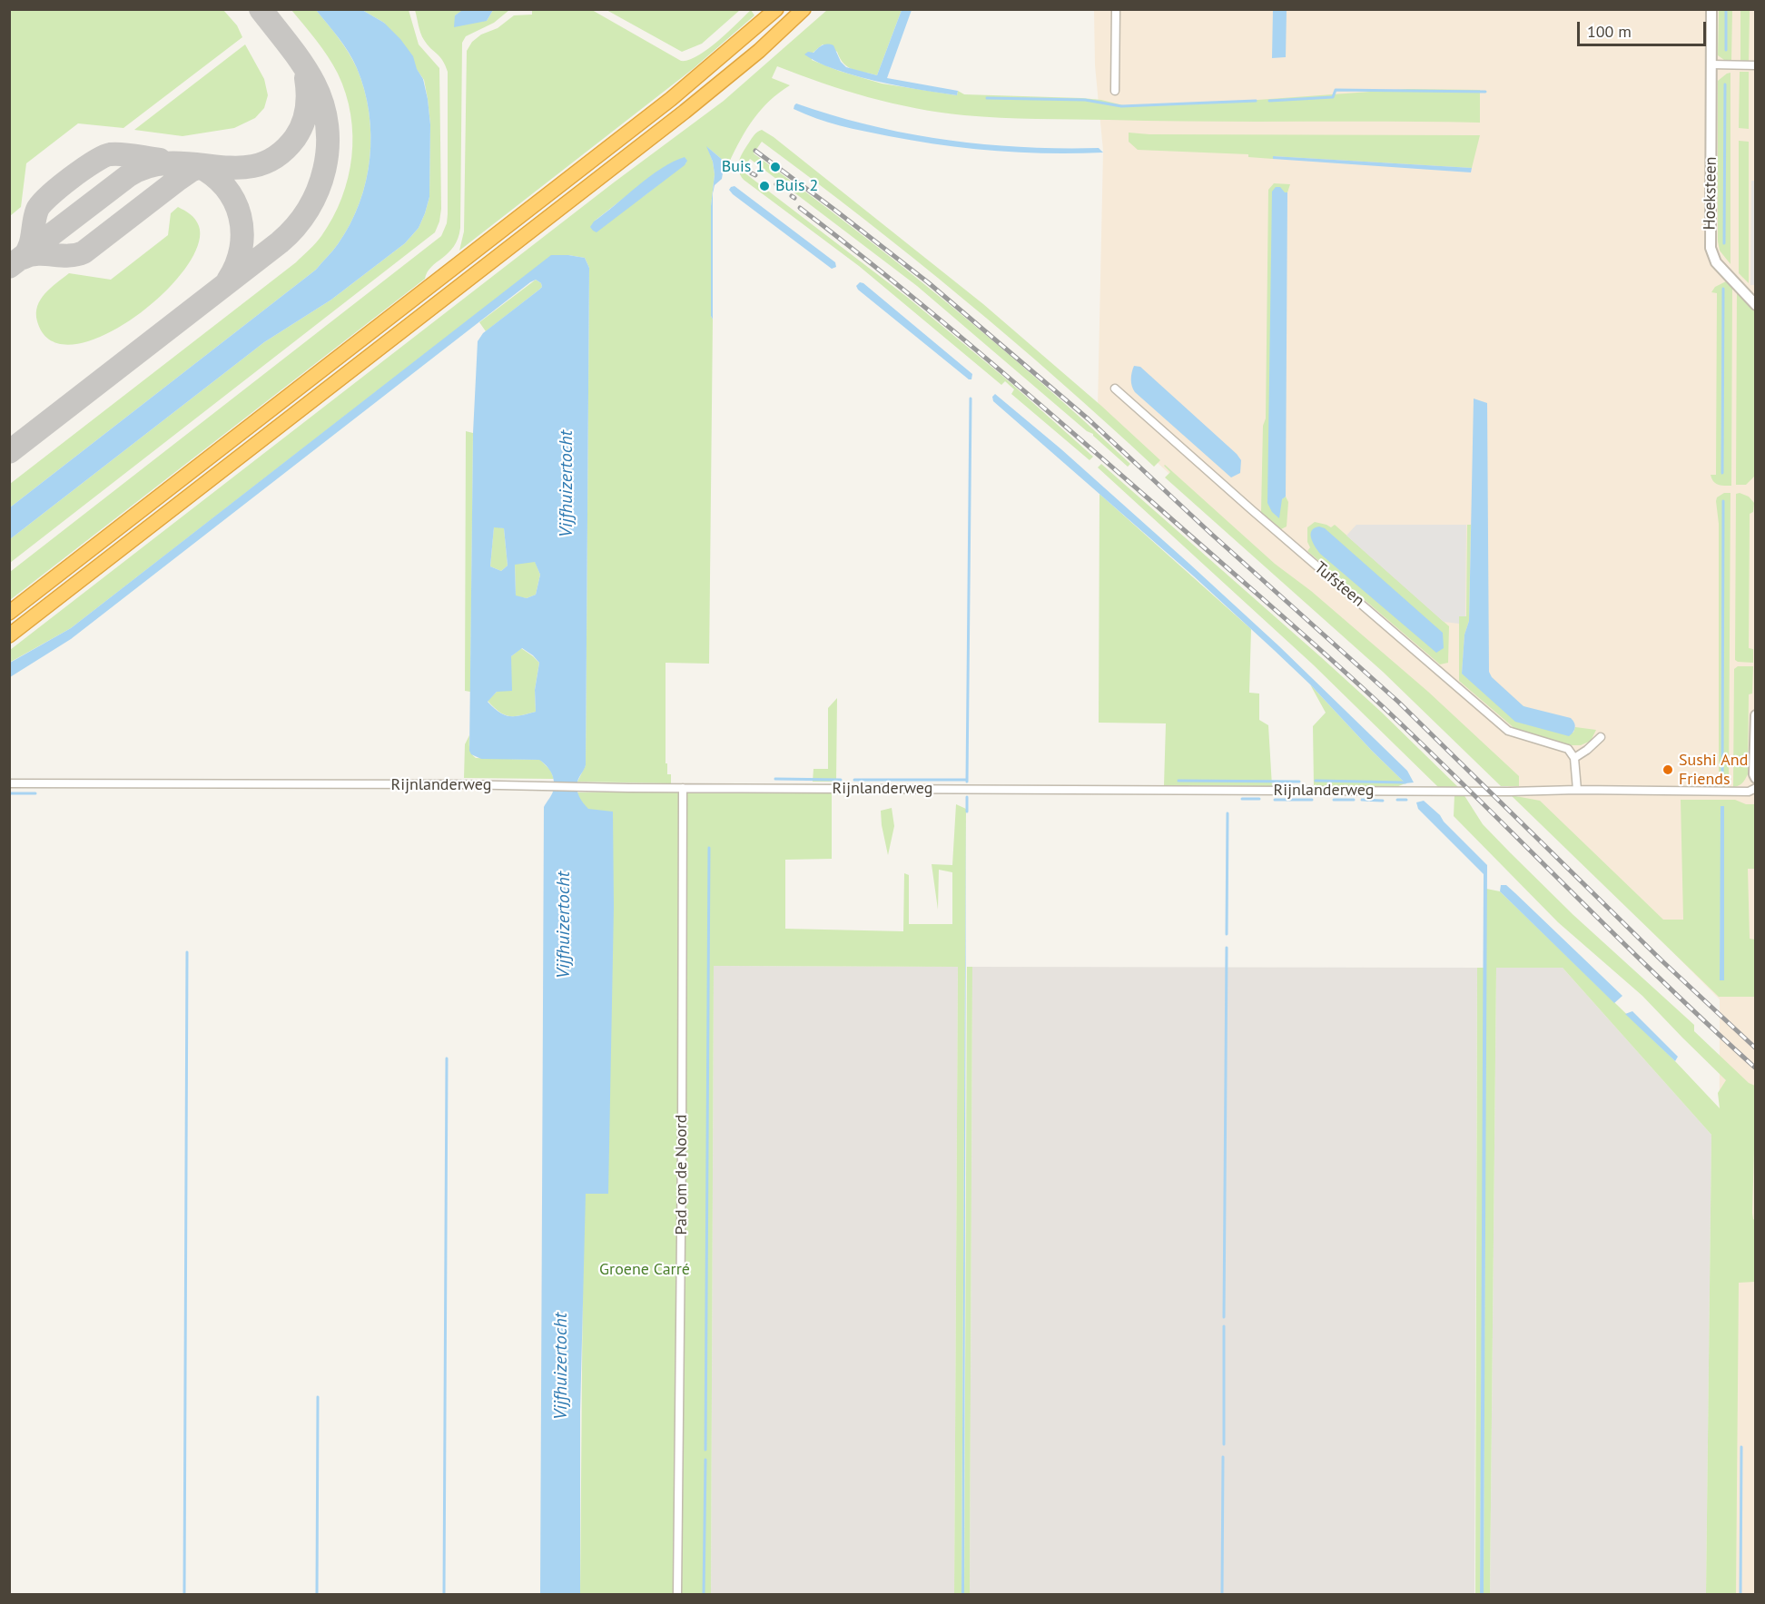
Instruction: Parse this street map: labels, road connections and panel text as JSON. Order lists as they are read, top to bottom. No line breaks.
{"streets":{"street":["Hoeksteen","Tufsteen","Rijnlanderweg","Pad om de Noord"]},"crossings":[["Rijnlanderweg","Pad om de Noord"]],"water":["Vijfhuizertocht"],"parks":["Groene Carré"],"places":["Buis 1","Buis 2","Sushi And Friends"],"scale_bar":"100 m"}
